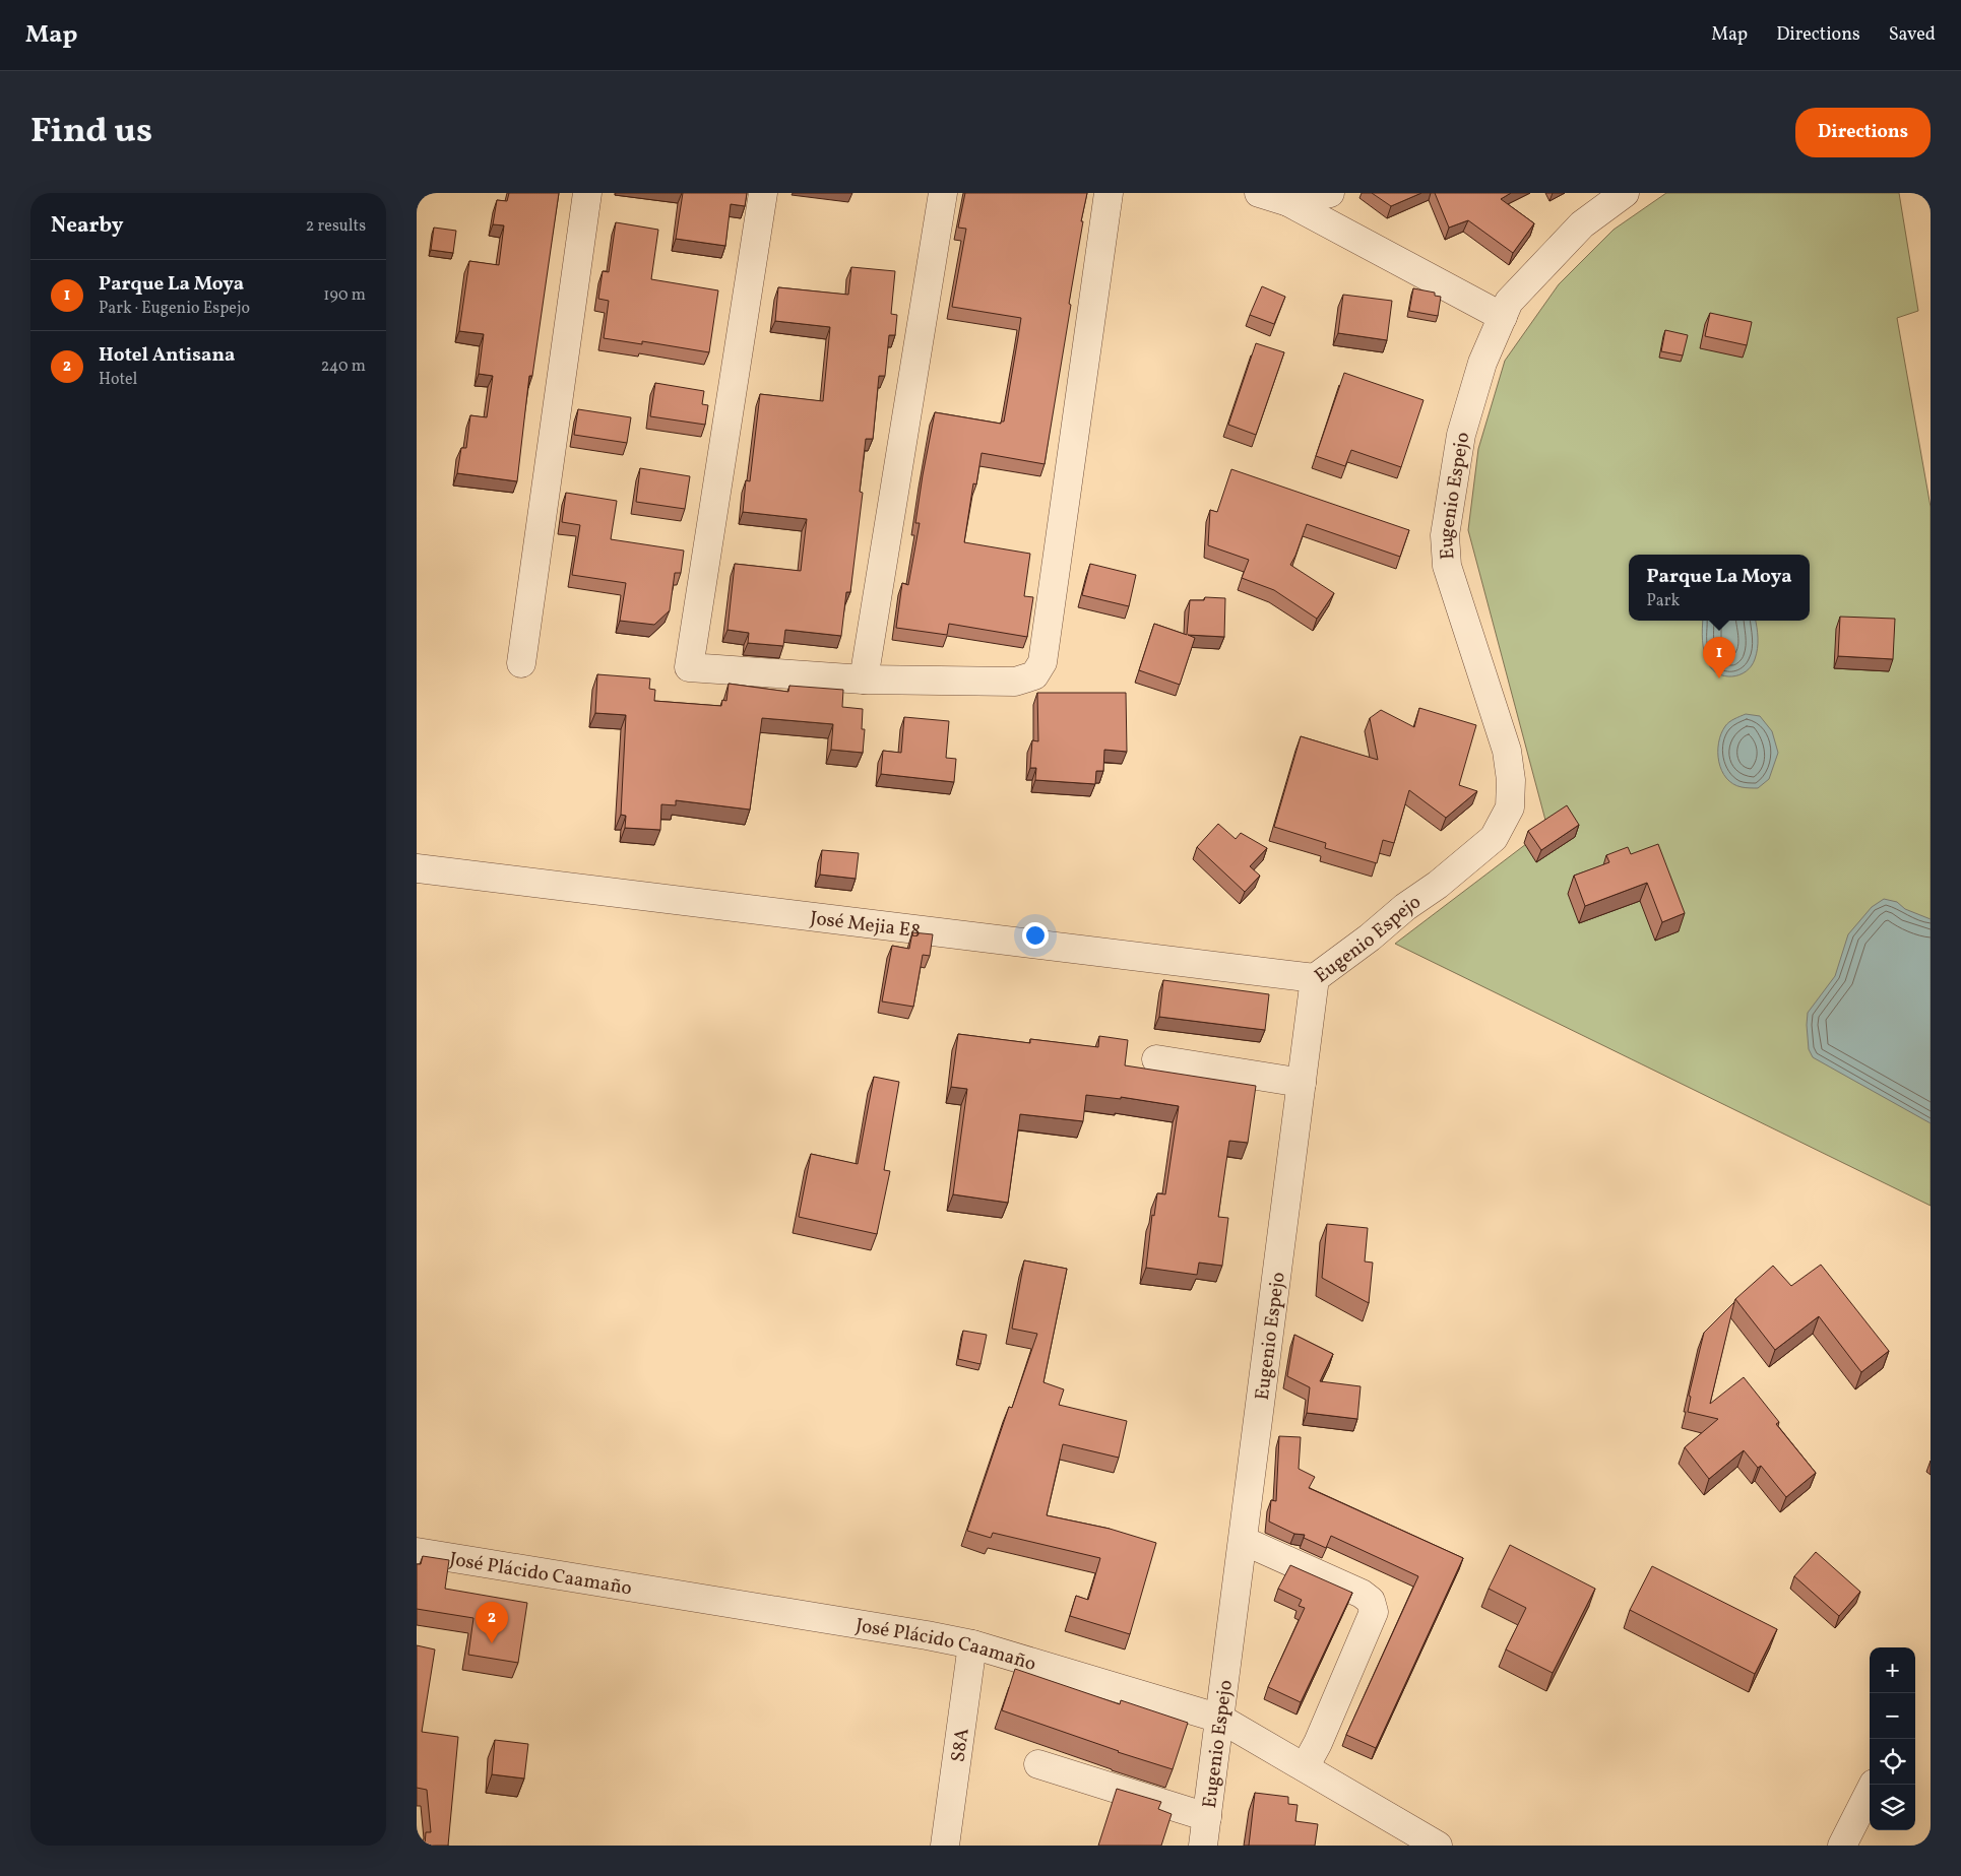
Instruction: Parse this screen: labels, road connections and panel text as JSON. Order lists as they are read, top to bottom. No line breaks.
{"streets":{"street":["Eugenio Espejo","José Mejia E8","José Plácido Caamaño","S8A"]},"crossings":[["Eugenio Espejo","José Mejia E8"],["Eugenio Espejo","José Plácido Caamaño"],["José Plácido Caamaño","S8A"]],"page":{"header":"Map","nav":["Map","Directions","Saved"],"title":"Find us","buttons":"Directions","heading":["Nearby","2 results"],"list":[{"mark":"1","name":"Parque La Moya","note":"Park · Eugenio Espejo","value":"190 m"},{"mark":"2","name":"Hotel Antisana","note":"Hotel","value":"240 m"}],"popup":["Parque La Moya","Park"],"pins":["1","2"],"map_buttons":["+","−"]}}
